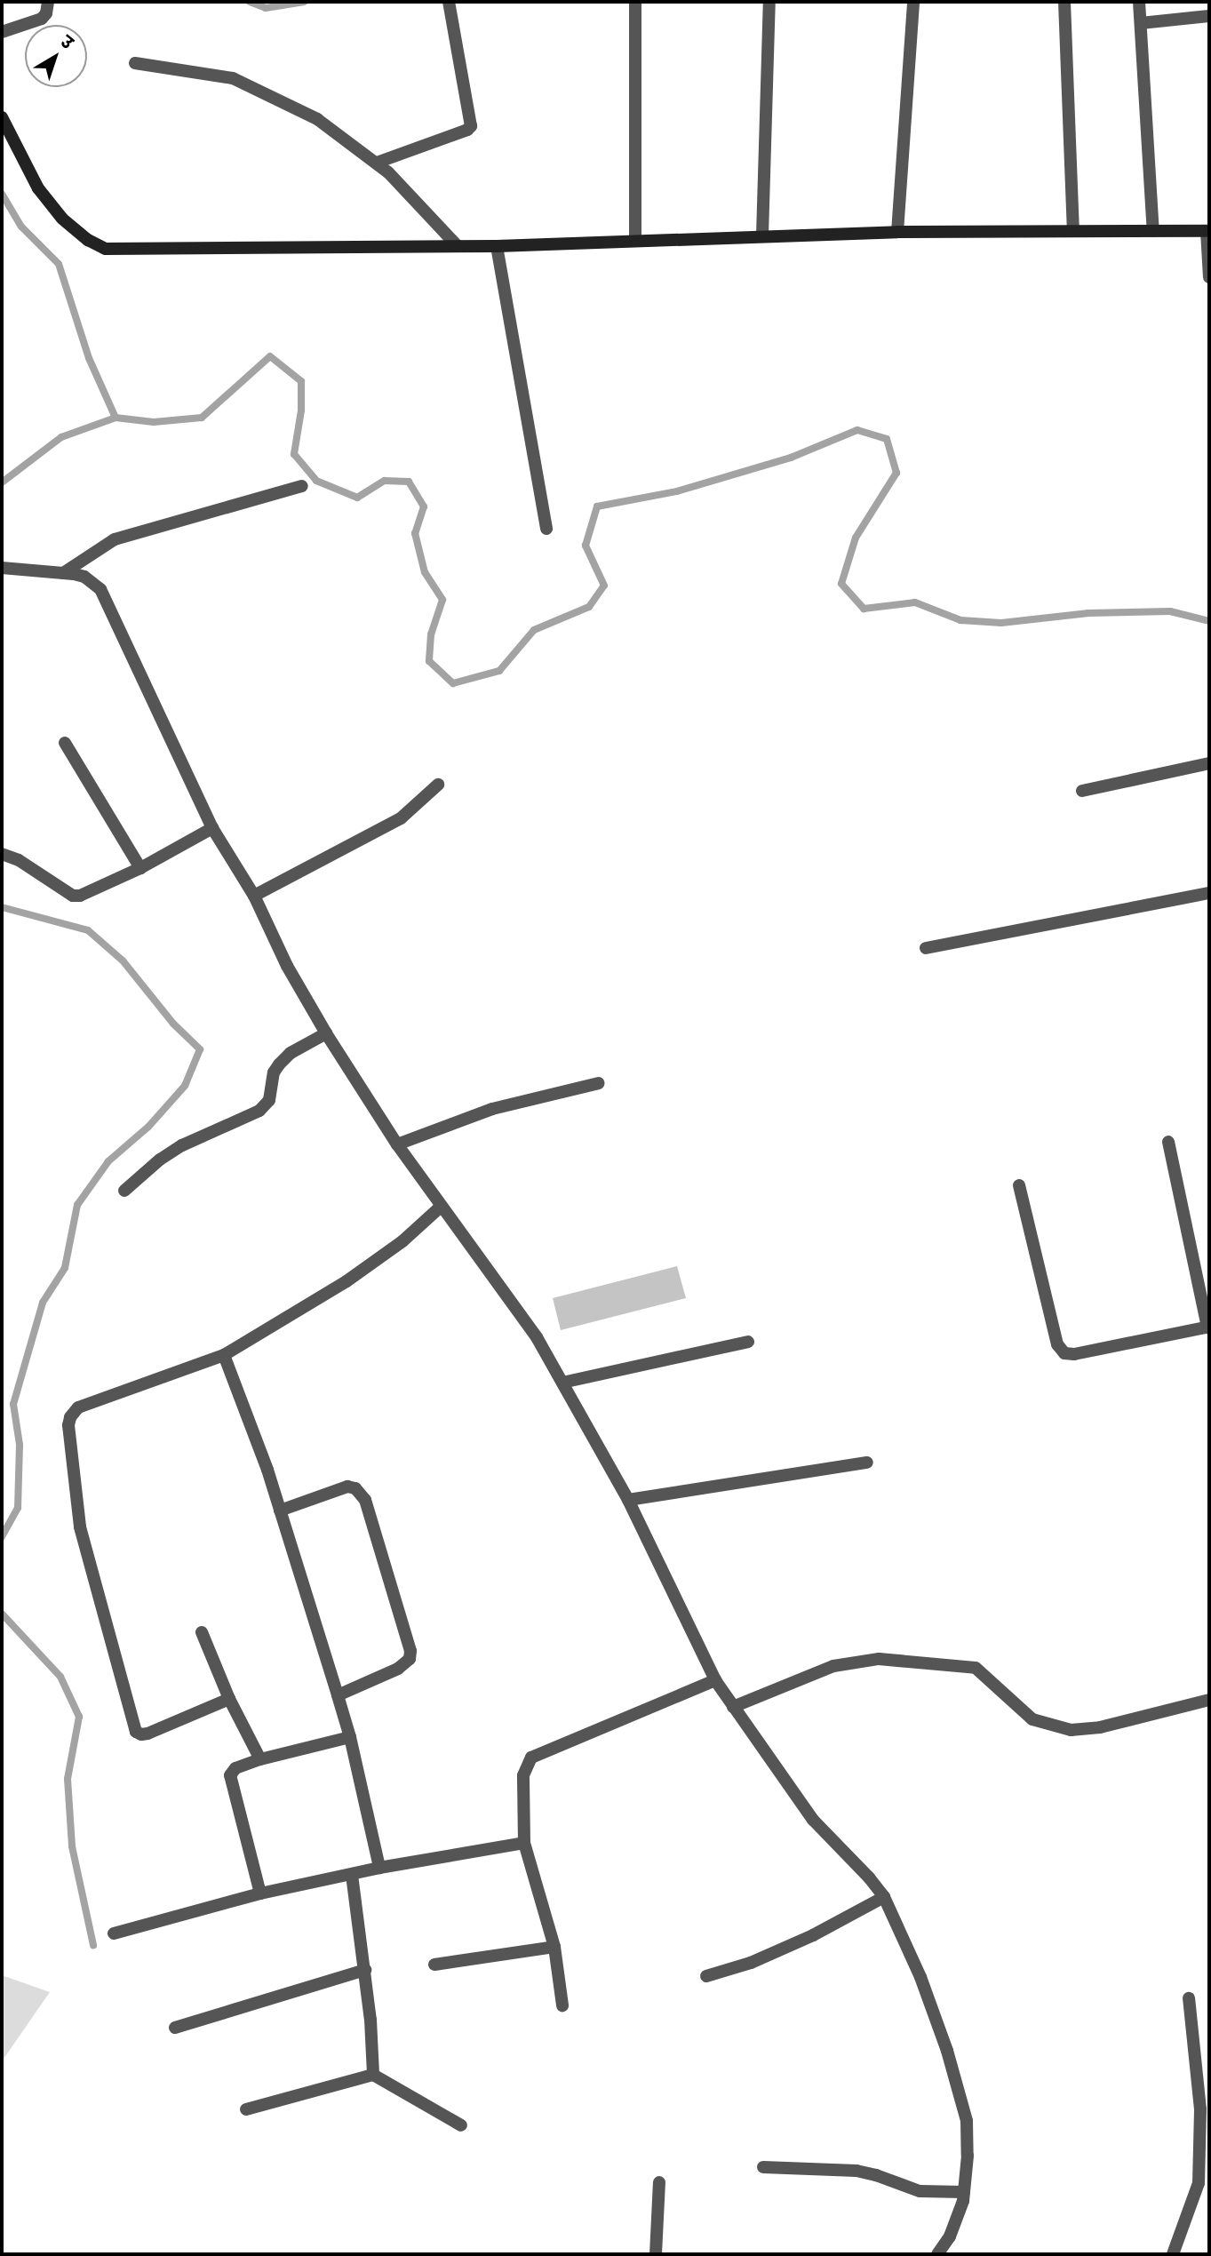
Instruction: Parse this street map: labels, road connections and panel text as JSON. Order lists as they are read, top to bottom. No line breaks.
{"north":"top right"}
